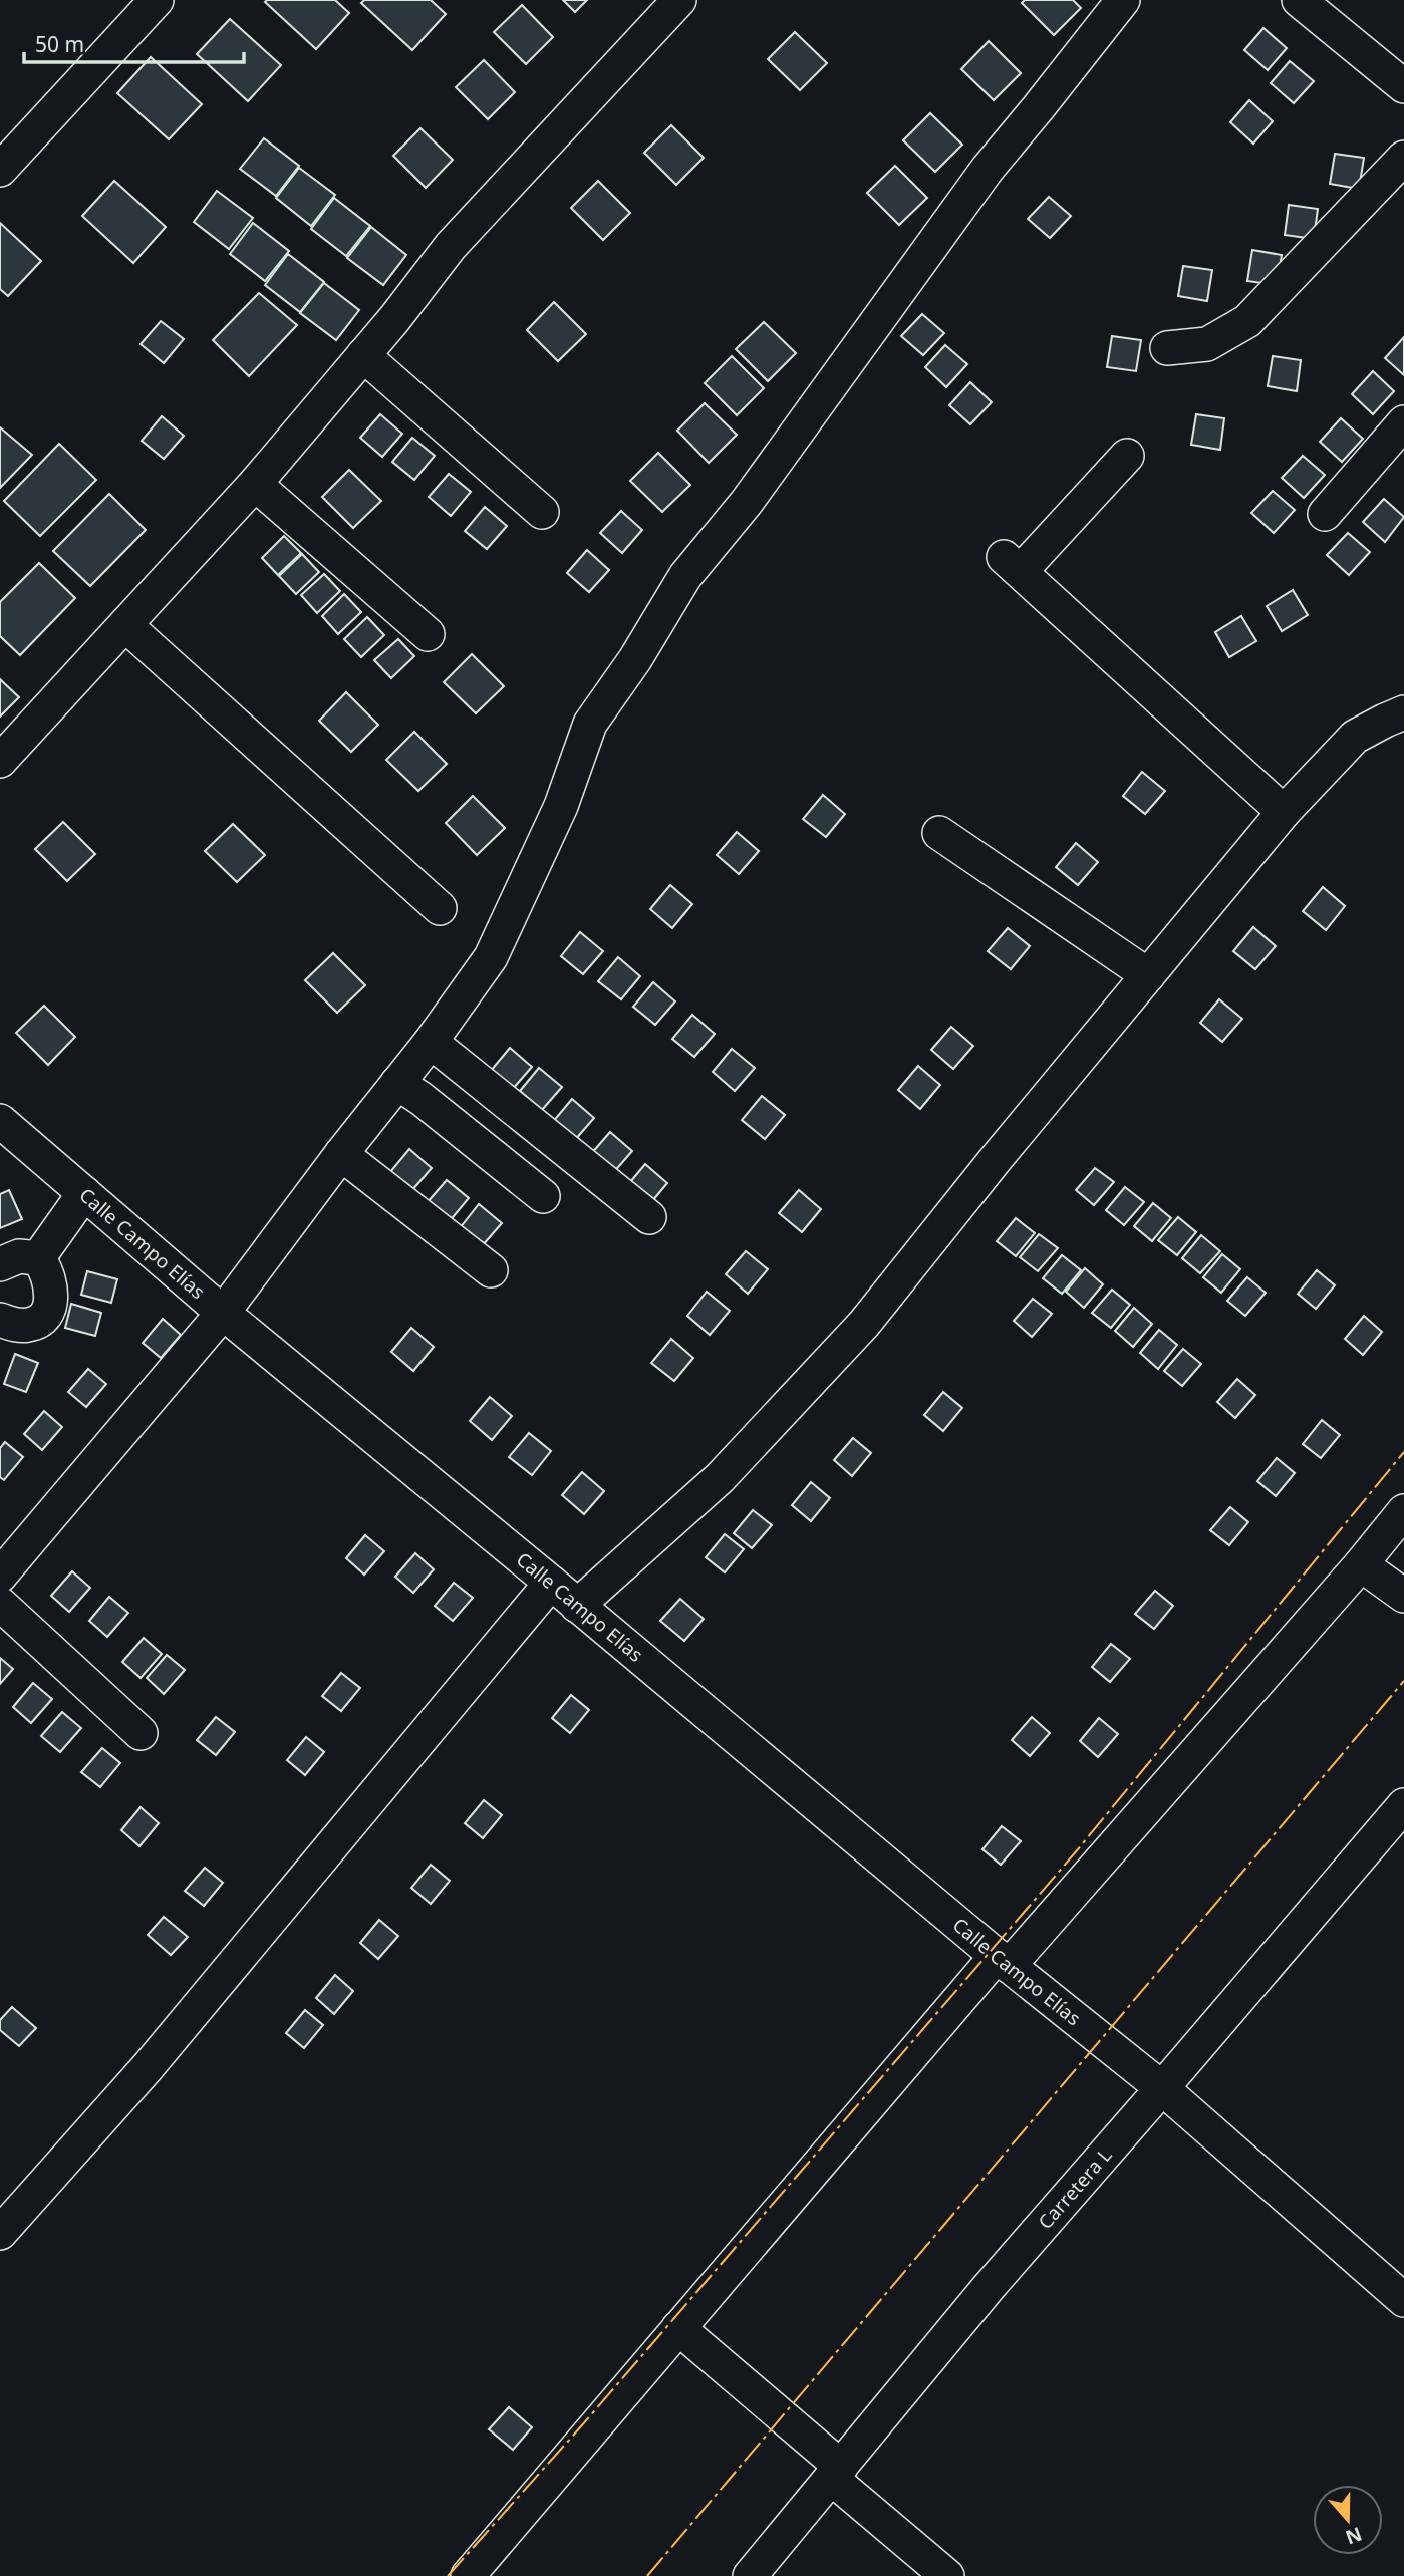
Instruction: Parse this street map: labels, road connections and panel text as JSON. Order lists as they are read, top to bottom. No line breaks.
{"streets":{"street":["Calle Campo Elías","Carretera L"]},"crossings":[["Calle Campo Elías","Carretera L"]],"scale_bar":"50 m","north":"bottom"}
